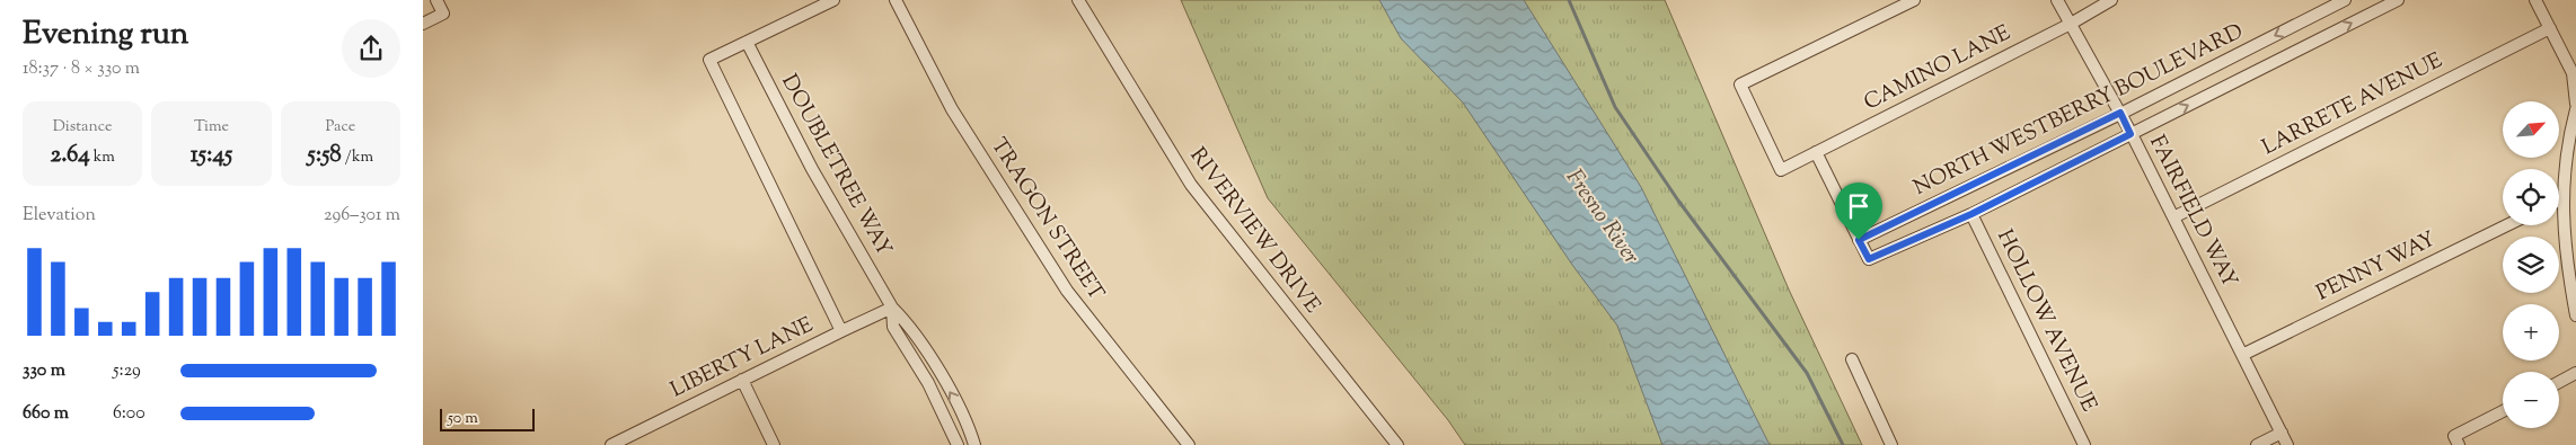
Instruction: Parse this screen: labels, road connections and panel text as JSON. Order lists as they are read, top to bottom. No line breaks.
{"streets":{"street":["CAMINO LANE","LARRETE AVENUE","NORTH WESTBERRY BOULEVARD","DOUBLETREE WAY","FAIRFIELD WAY","TRAGON STREET","RIVERVIEW DRIVE","PENNY WAY","HOLLOW AVENUE","LIBERTY LANE"]},"crossings":[["CAMINO LANE","FAIRFIELD WAY"],["LARRETE AVENUE","FAIRFIELD WAY"],["NORTH WESTBERRY BOULEVARD","FAIRFIELD WAY"],["NORTH WESTBERRY BOULEVARD","HOLLOW AVENUE"],["DOUBLETREE WAY","LIBERTY LANE"],["FAIRFIELD WAY","PENNY WAY"]],"water":["Fresno River"],"scale_bar":"50 m","north":"top right","page":{"heading":["Evening run","18:37 · 8 × 330 m"],"stats":[["Distance","2.64 km"],["Time","15:45"],["Pace","5:58 /km"]],"map_buttons":["+","−"],"chart":["Elevation","296–301 m"],"list":[{"name":"330 m","note":"5:29"},{"name":"660 m","note":"6:00"}],"scale":"50 m"}}
